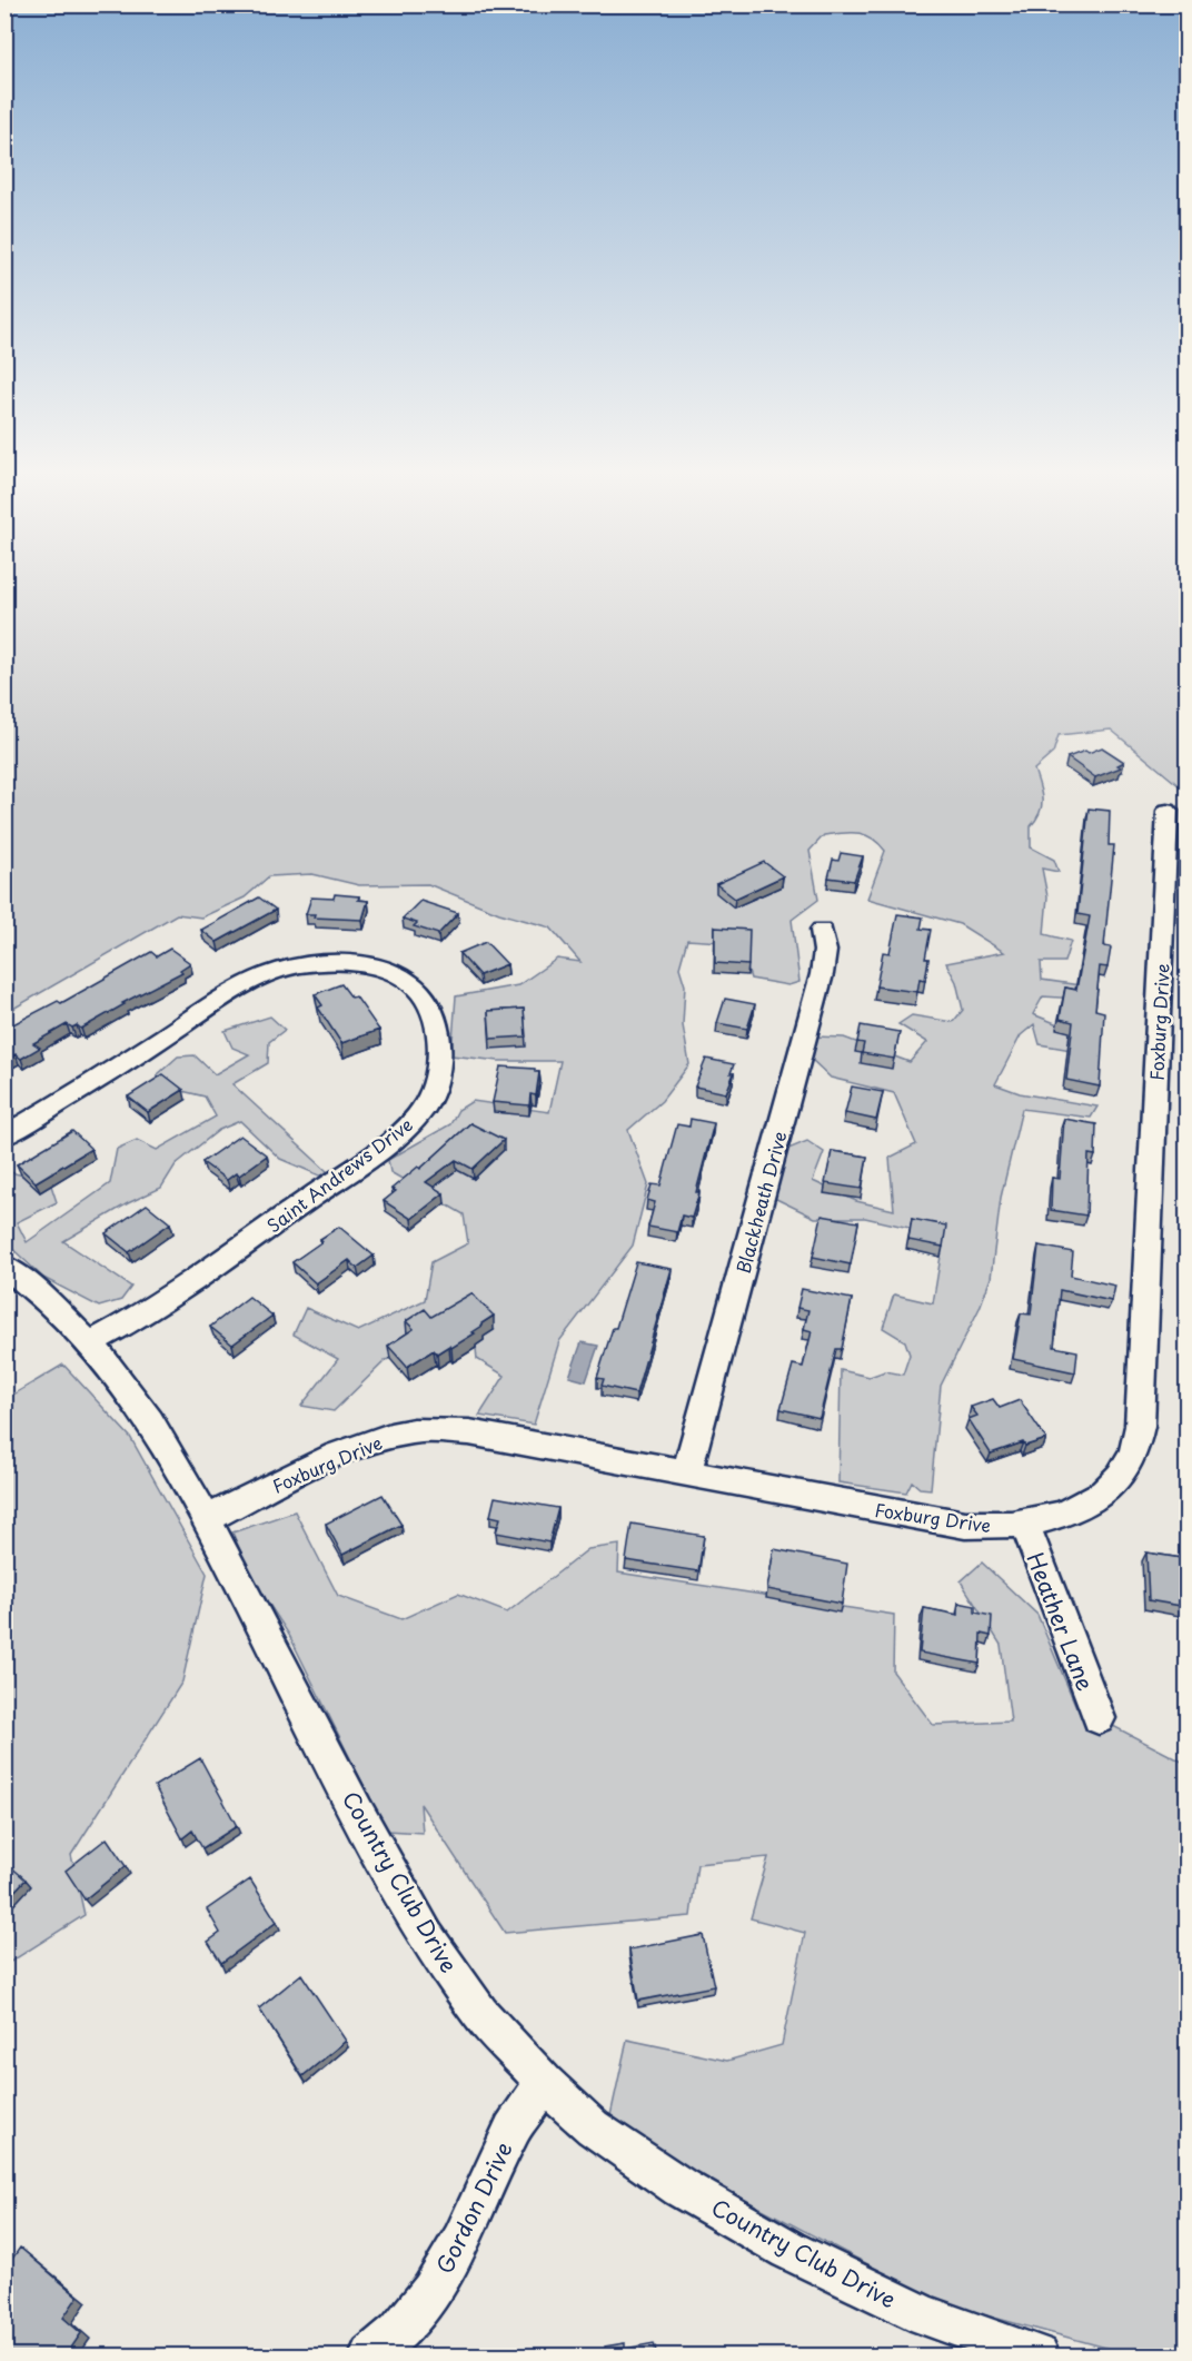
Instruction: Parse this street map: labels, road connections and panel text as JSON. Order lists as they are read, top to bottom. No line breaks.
{"streets":{"street":["Foxburg Drive","Saint Andrews Drive","Blackheath Drive","Heather Lane","Country Club Drive","Gordon Drive"]},"crossings":[["Foxburg Drive","Blackheath Drive"],["Foxburg Drive","Heather Lane"],["Foxburg Drive","Country Club Drive"],["Saint Andrews Drive","Country Club Drive"],["Country Club Drive","Gordon Drive"]]}
